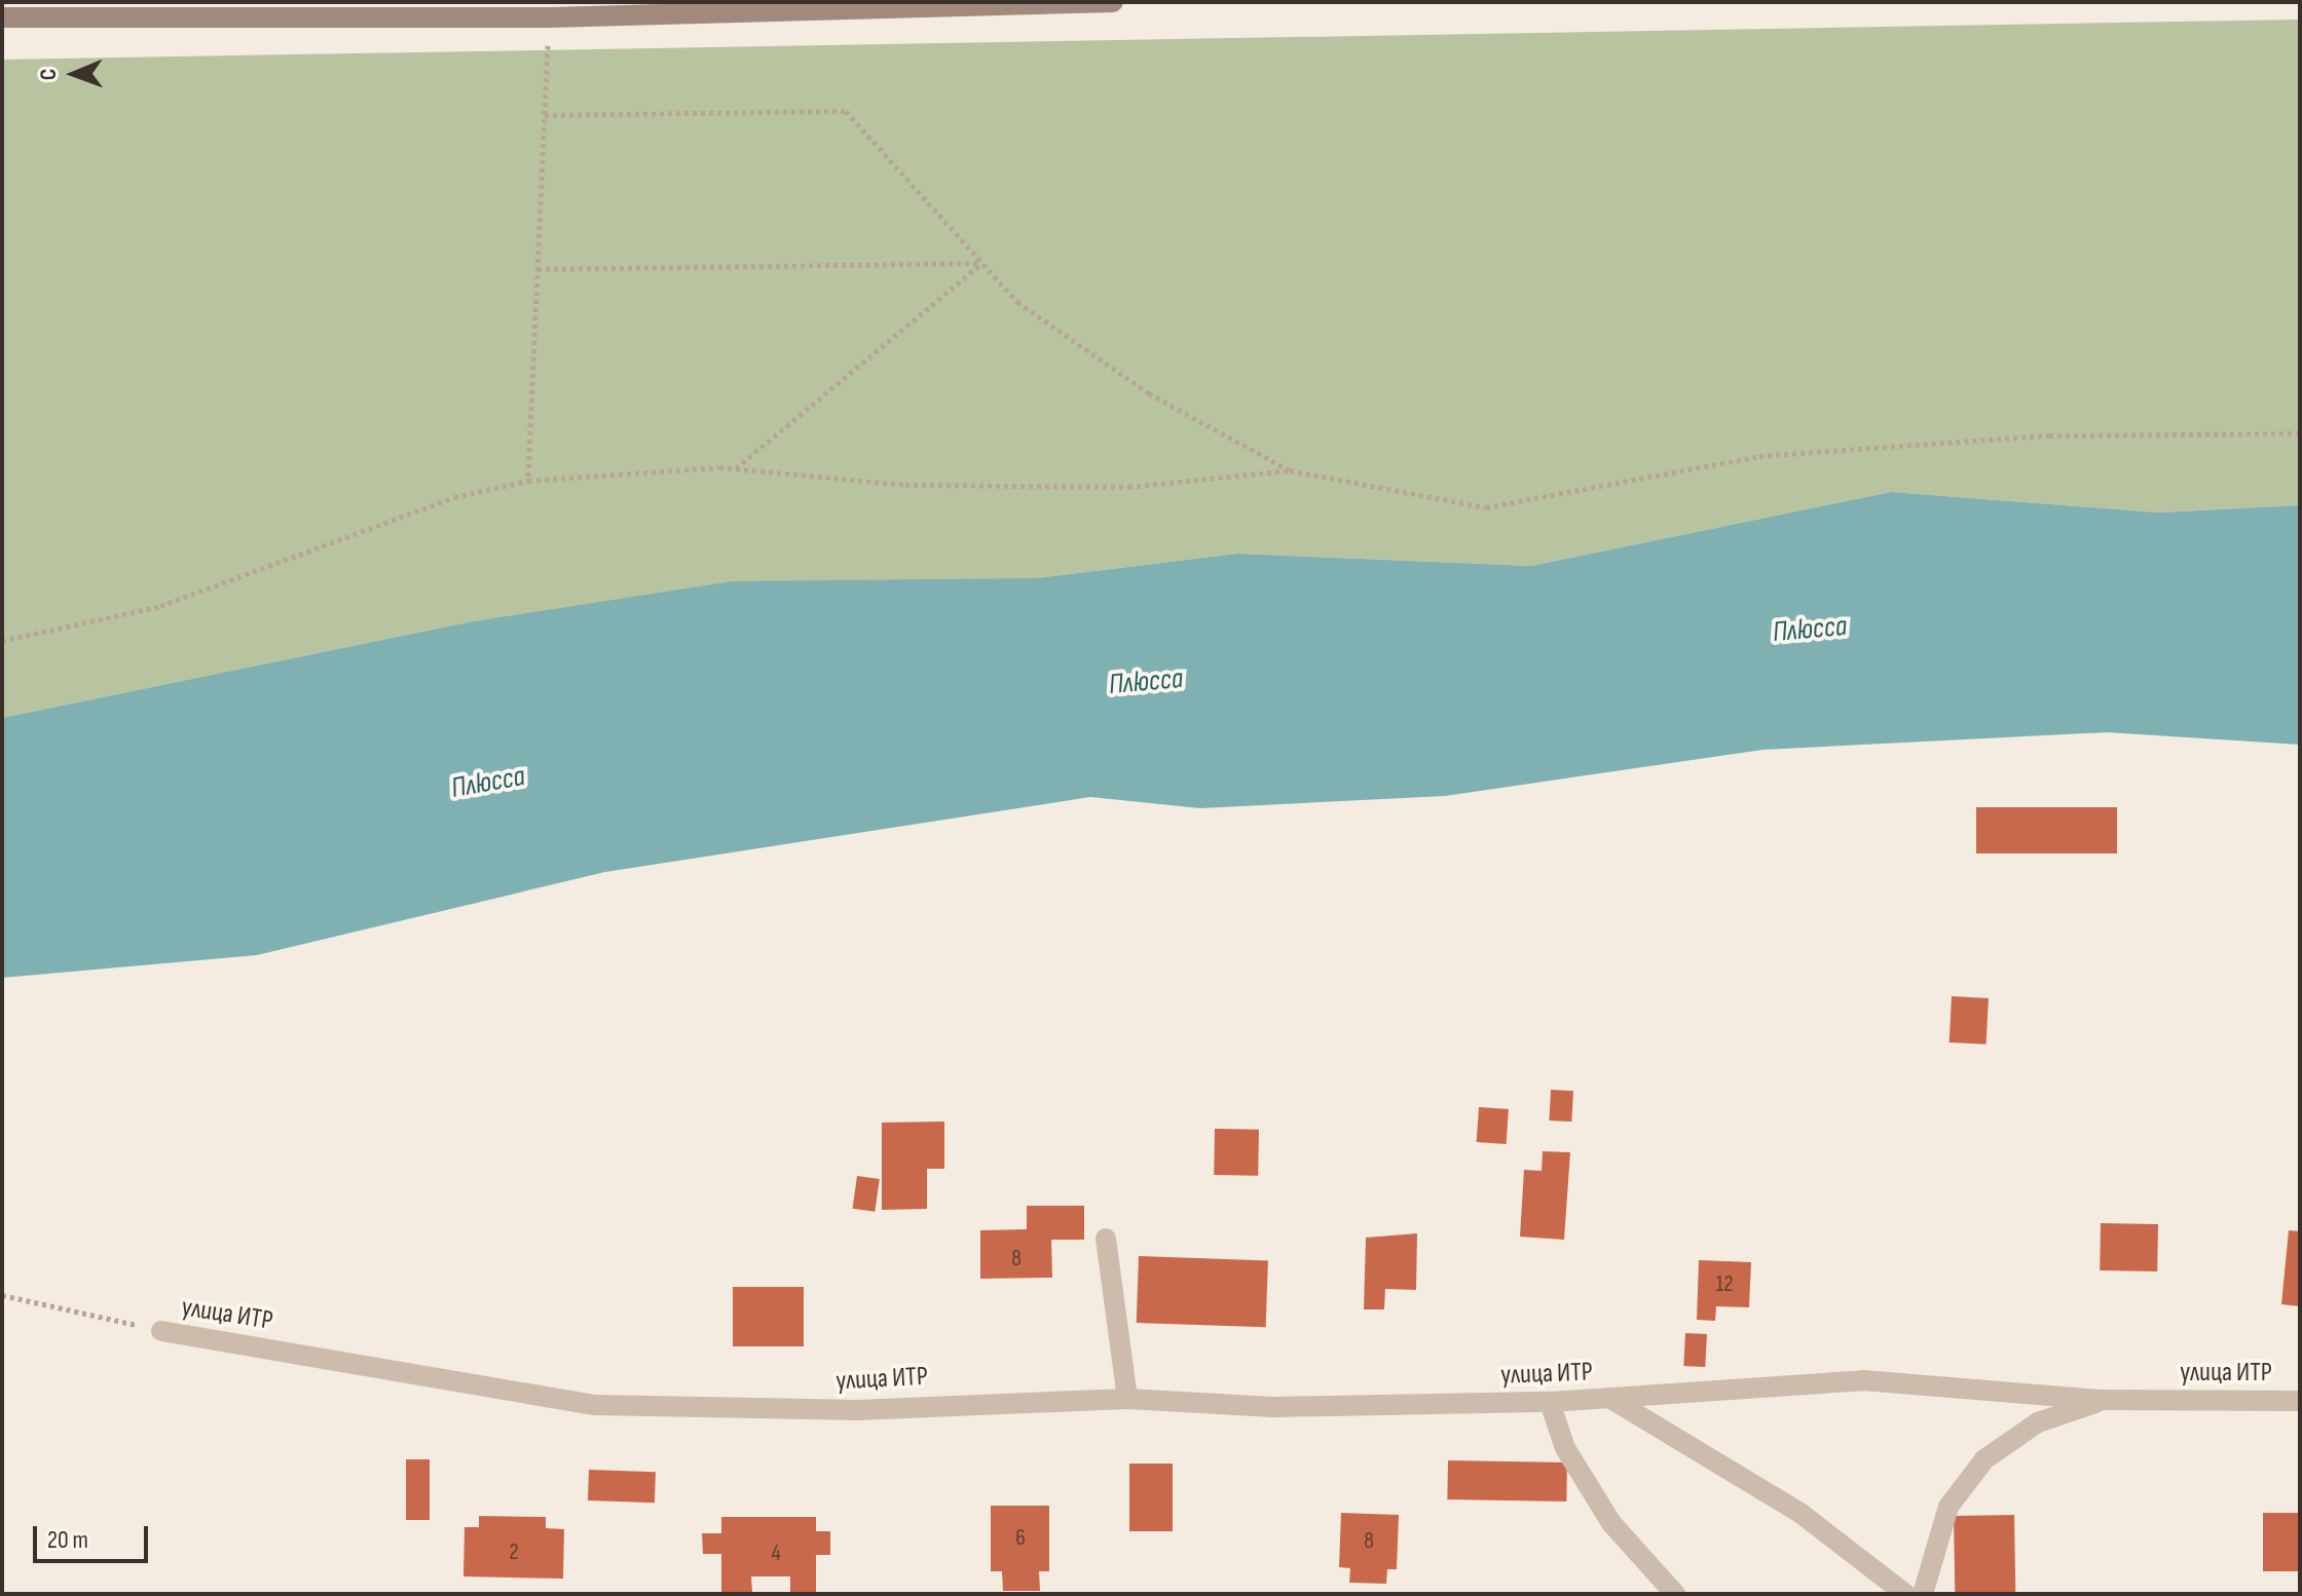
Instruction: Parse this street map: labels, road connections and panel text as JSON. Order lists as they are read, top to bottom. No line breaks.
{"streets":{"street":["улица ИТР"]},"water":["Плюсса"],"house_numbers":["8","12","6","8","2","4"],"scale_bar":"20 m","north":"left"}
